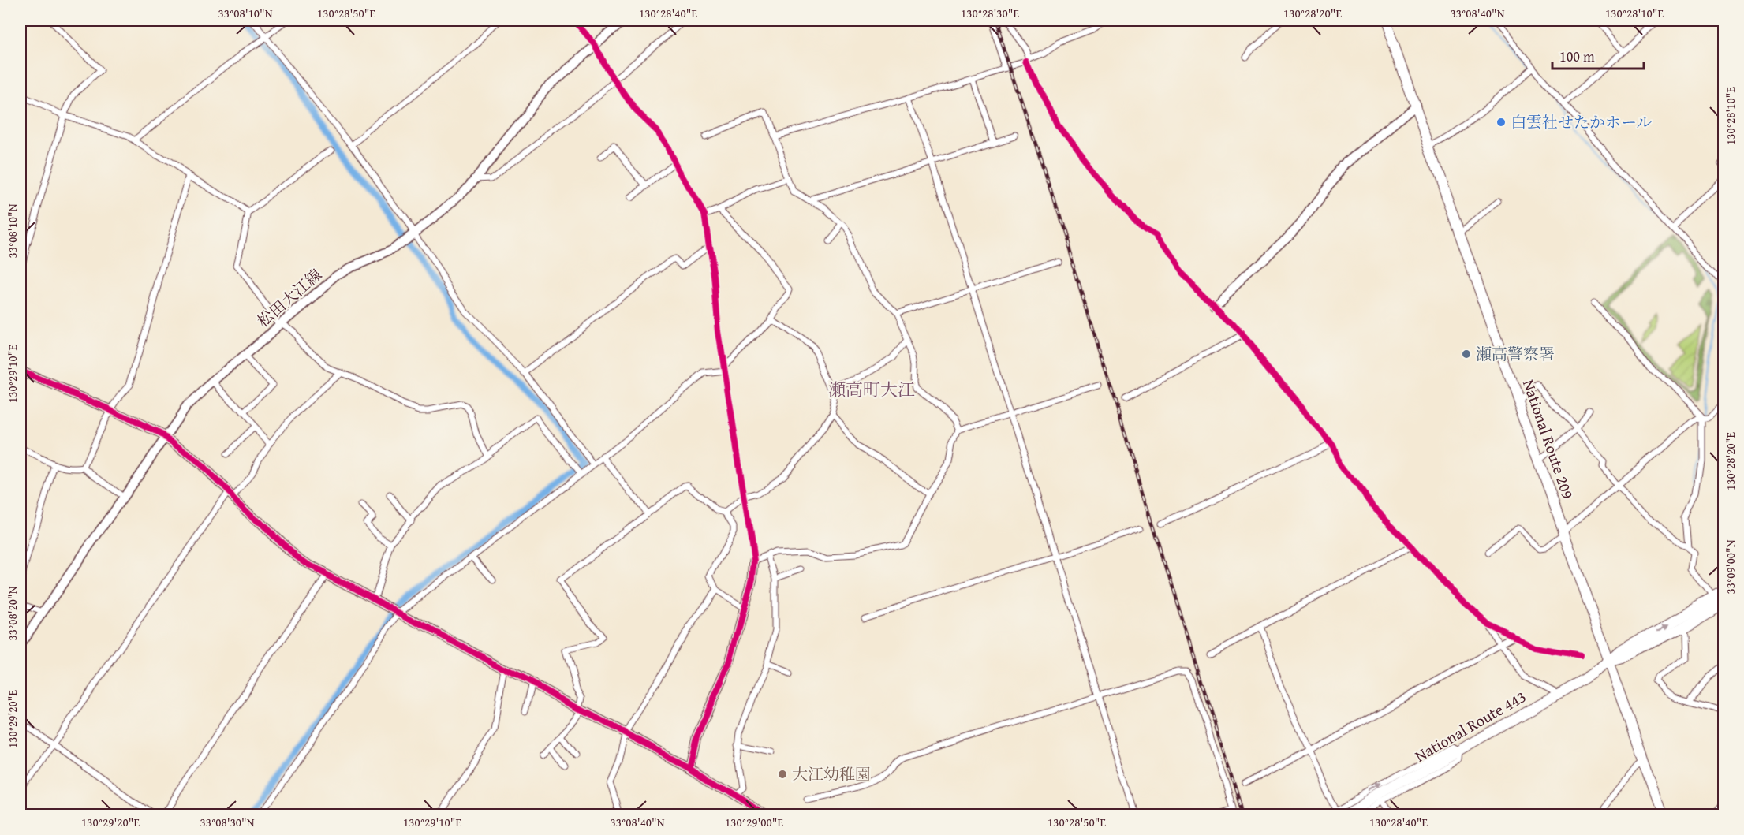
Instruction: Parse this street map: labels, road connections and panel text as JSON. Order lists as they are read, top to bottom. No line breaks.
{"streets":{"highway":["National Route 209","National Route 443"],"street":["松田大江線"]},"crossings":[["National Route 209","National Route 443"]],"districts":["瀬高町大江"],"places":["白雲社せたかホール","瀬高警察署","大江幼稚園"],"scale_bar":"100 m","coordinates":["33°08'10\"N","130°28'50\"E","130°28'40\"E","130°28'30\"E","130°28'20\"E","33°08'40\"N","130°28'10\"E","130°29'10\"E","33°09'00\"N","33°08'20\"N","130°29'20\"E","33°08'30\"N","130°29'00\"E"]}
